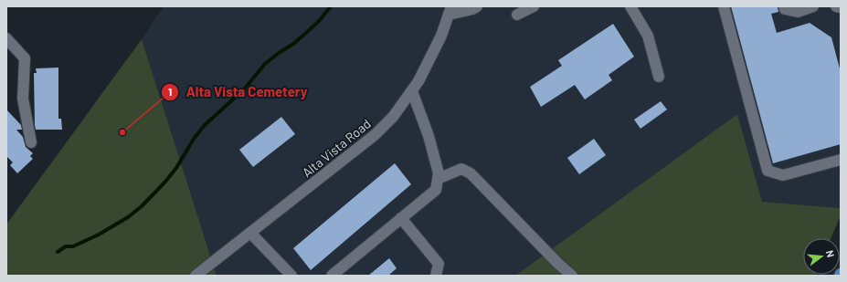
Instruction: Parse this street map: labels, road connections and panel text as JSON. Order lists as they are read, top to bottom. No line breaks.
{"streets":{"street":["Alta Vista Road"]},"places":["Alta Vista Cemetery"],"north":"right"}
